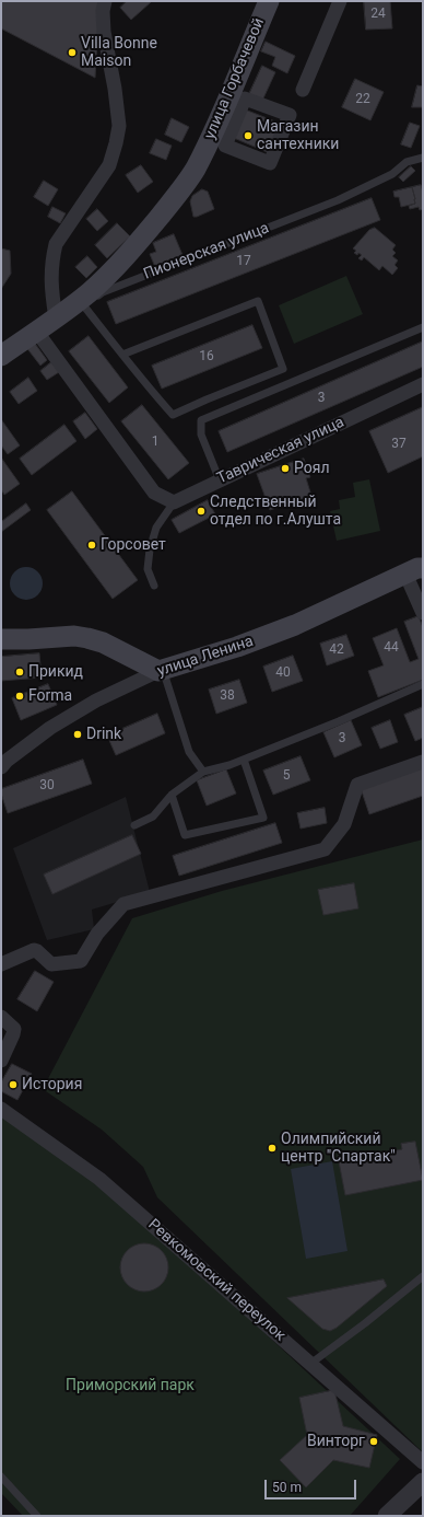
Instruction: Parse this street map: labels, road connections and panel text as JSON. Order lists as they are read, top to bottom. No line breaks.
{"streets":{"main road":["улица Горбачевой","Пионерская улица","улица Ленина"],"street":["Таврическая улица","Ревкомовский переулок"]},"crossings":[["улица Горбачевой","Пионерская улица"]],"parks":["Приморский парк"],"places":["Villa Bonne Maison","Магазин сантехники","Роял","Следственный отдел по г.Алушта","Горсовет","Прикид","Forma","Drink","История","Олимпийский центр \"Спартак\"","Винторг"],"house_numbers":["24","22","17","16","3","1","37","44","42","40","38","3","5","30"],"scale_bar":"50 m"}
